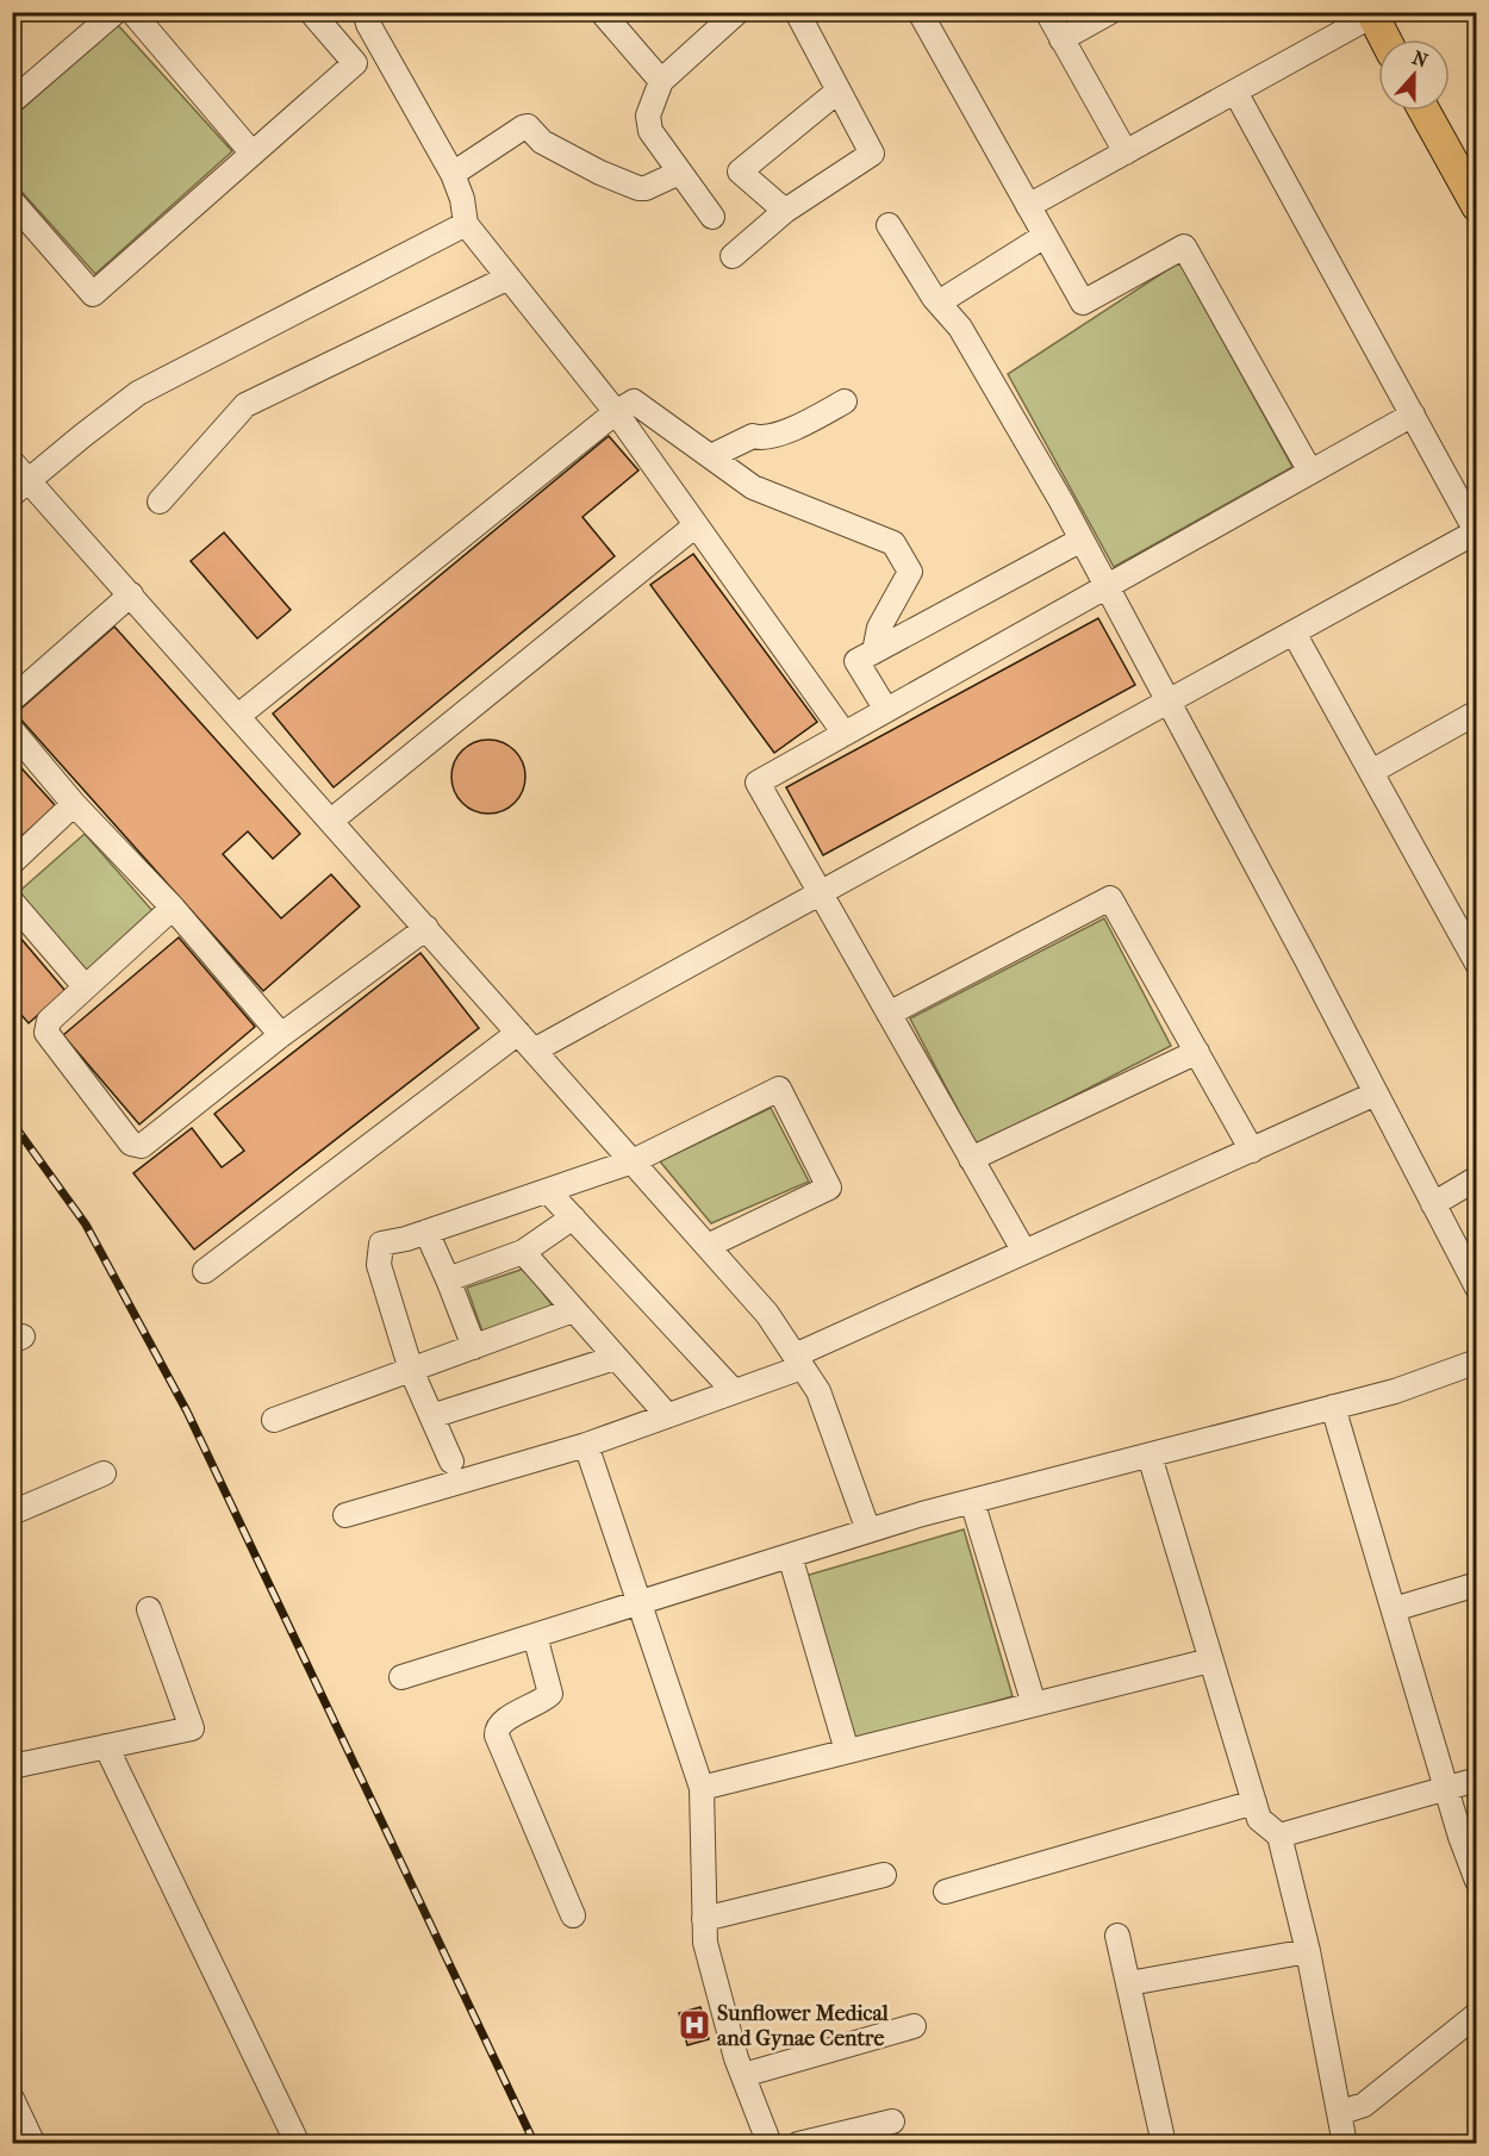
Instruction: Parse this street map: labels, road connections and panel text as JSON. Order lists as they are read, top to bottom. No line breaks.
{"places":{"hospital":["Sunflower Medical and Gynae Centre"]},"north":"top"}
